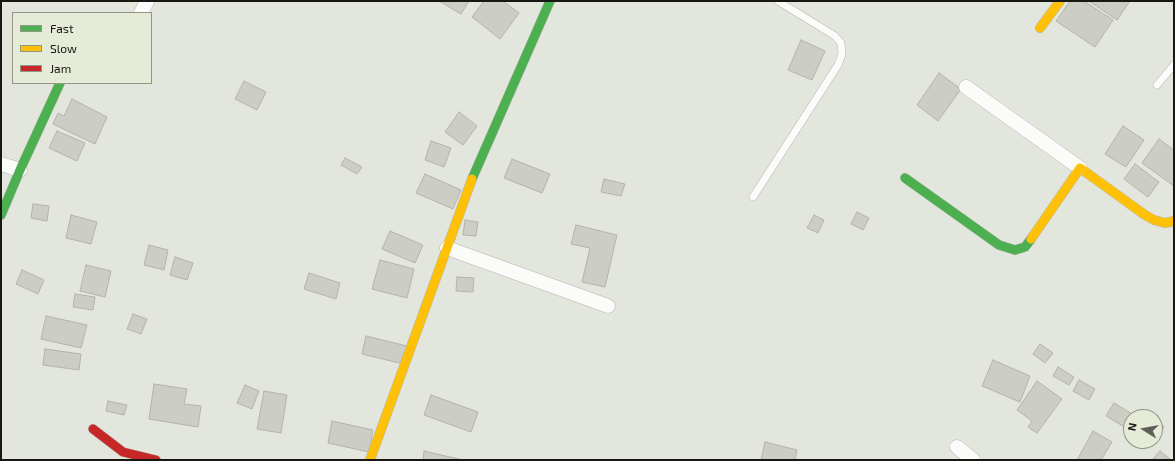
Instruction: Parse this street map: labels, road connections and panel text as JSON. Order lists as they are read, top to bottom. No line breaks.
{"legend":["Fast","Slow","Jam"],"north":"left"}
